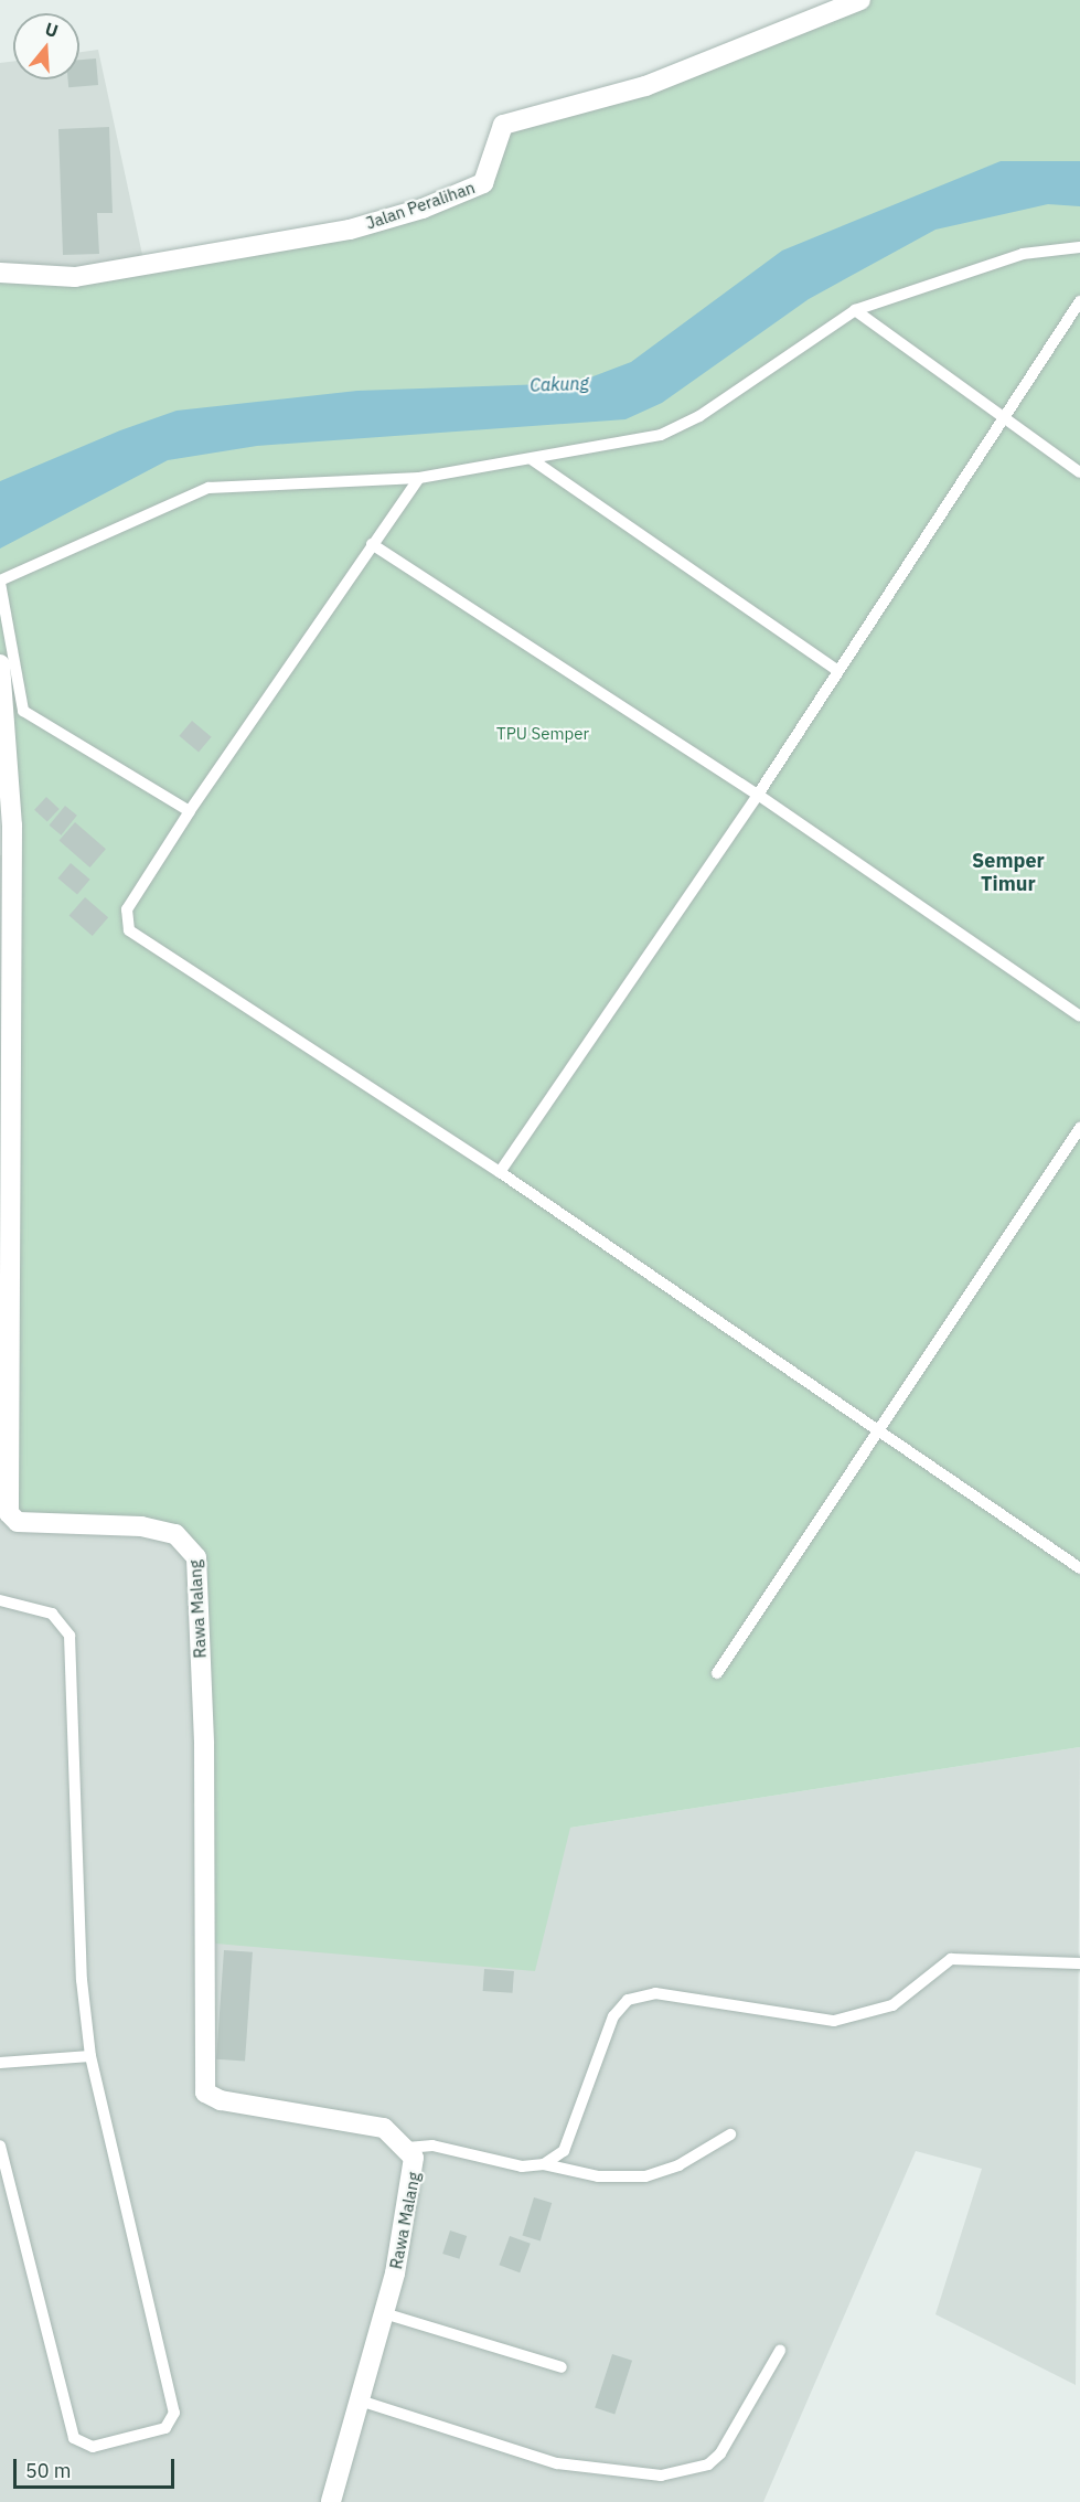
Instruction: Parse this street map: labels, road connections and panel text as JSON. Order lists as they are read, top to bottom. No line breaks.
{"streets":{"street":["Jalan Peralihan","Rawa Malang"]},"districts":["Semper Timur"],"water":["Cakung"],"parks":["TPU Semper"],"scale_bar":"50 m","north":"top"}
